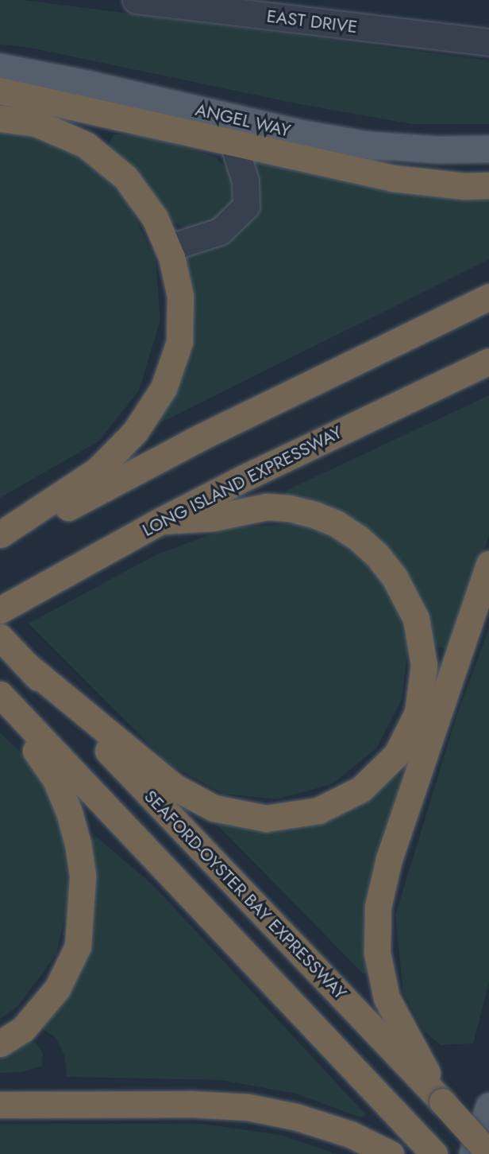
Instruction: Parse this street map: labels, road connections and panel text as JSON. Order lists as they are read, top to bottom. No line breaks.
{"streets":{"highway":["LONG ISLAND EXPRESSWAY","SEAFORD-OYSTER BAY EXPRESSWAY"],"main road":["ANGEL WAY"],"street":["EAST DRIVE"]}}
